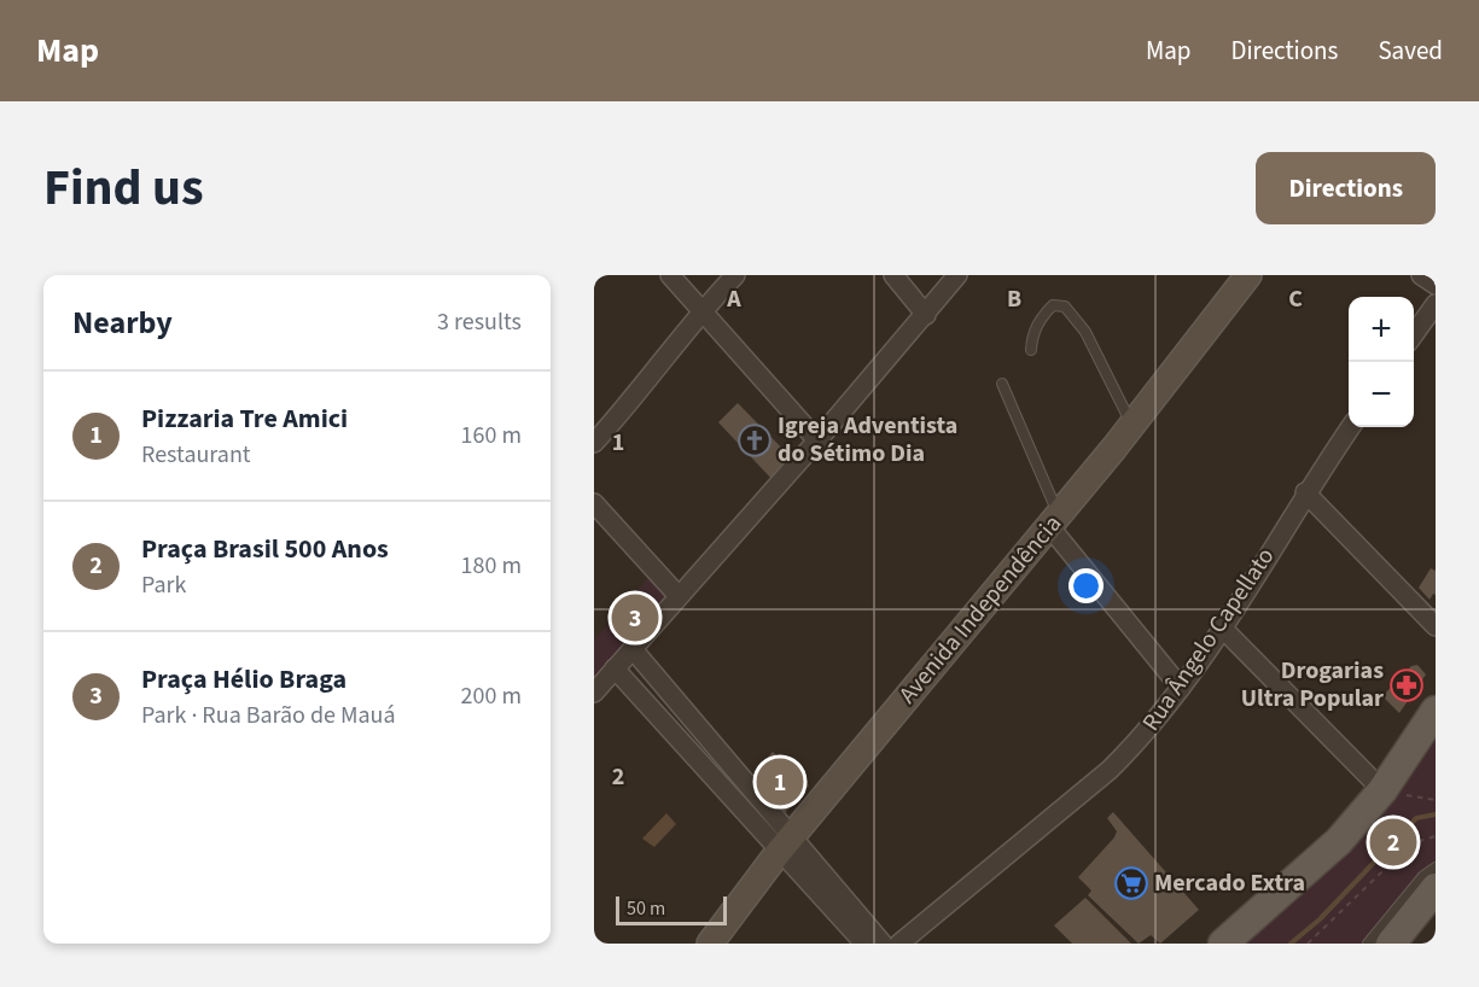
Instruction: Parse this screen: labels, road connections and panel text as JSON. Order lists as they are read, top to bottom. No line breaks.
{"streets":{"main road":["Avenida Independência"],"street":["Rua Ângelo Capellato"]},"places":{"church":["Igreja Adventista do Sétimo Dia"],"pharmacy":["Drogarias Ultra Popular"],"supermarket":["Mercado Extra"]},"scale_bar":"50 m","page":{"header":"Map","nav":["Map","Directions","Saved"],"title":"Find us","buttons":"Directions","heading":["Nearby","3 results"],"map_buttons":["+","−"],"list":[{"mark":"1","name":"Pizzaria Tre Amici","note":"Restaurant","value":"160 m"},{"mark":"2","name":"Praça Brasil 500 Anos","note":"Park","value":"180 m"},{"mark":"3","name":"Praça Hélio Braga","note":"Park · Rua Barão de Mauá","value":"200 m"}],"pins":["3","1","2"],"scale":"50 m"},"grid":{"columns":["A","B","C"],"rows":["1","2"]}}
